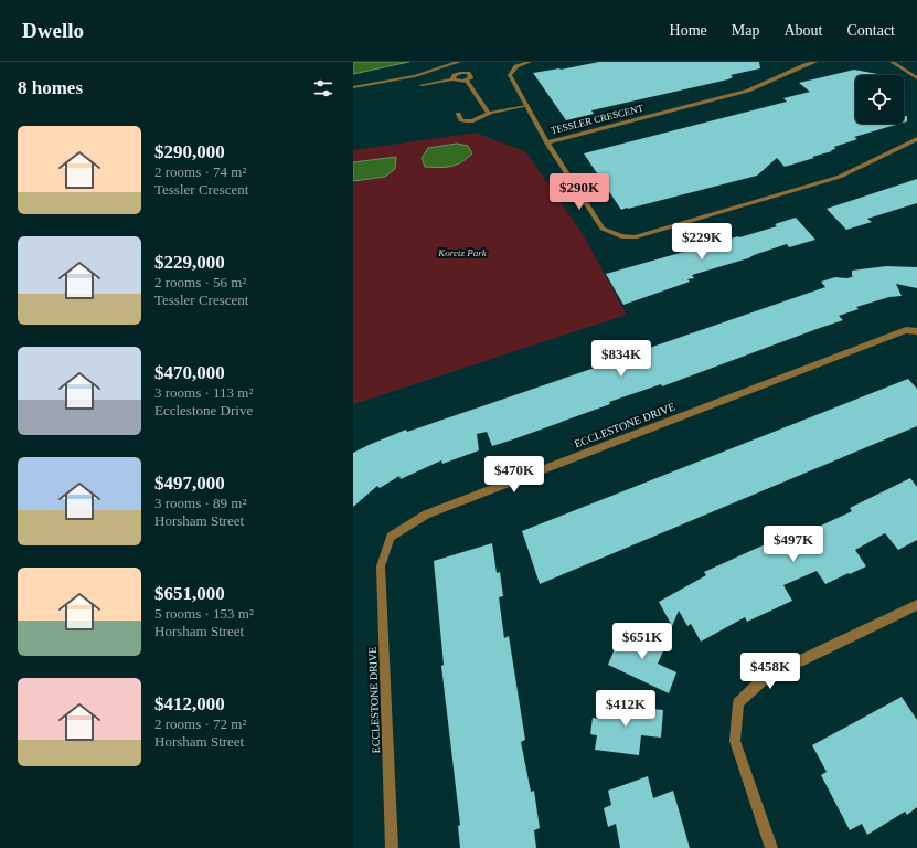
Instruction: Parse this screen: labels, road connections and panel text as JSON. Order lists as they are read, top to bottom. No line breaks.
{"streets":{"street":["TESSLER CRESCENT","ECCLESTONE DRIVE"]},"parks":["Koretz Park"],"page":{"header":"Dwello","nav":["Home","Map","About","Contact"],"heading":"8 homes","list":[{"name":"$290,000","note":"2 rooms · 74 m² · Tessler Crescent"},{"name":"$229,000","note":"2 rooms · 56 m² · Tessler Crescent"},{"name":"$470,000","note":"3 rooms · 113 m² · Ecclestone Drive"},{"name":"$497,000","note":"3 rooms · 89 m² · Horsham Street"},{"name":"$651,000","note":"5 rooms · 153 m² · Horsham Street"},{"name":"$412,000","note":"2 rooms · 72 m² · Horsham Street"}],"price":["$290K","$229K","$834K","$470K","$497K","$651K","$458K","$412K"]}}
